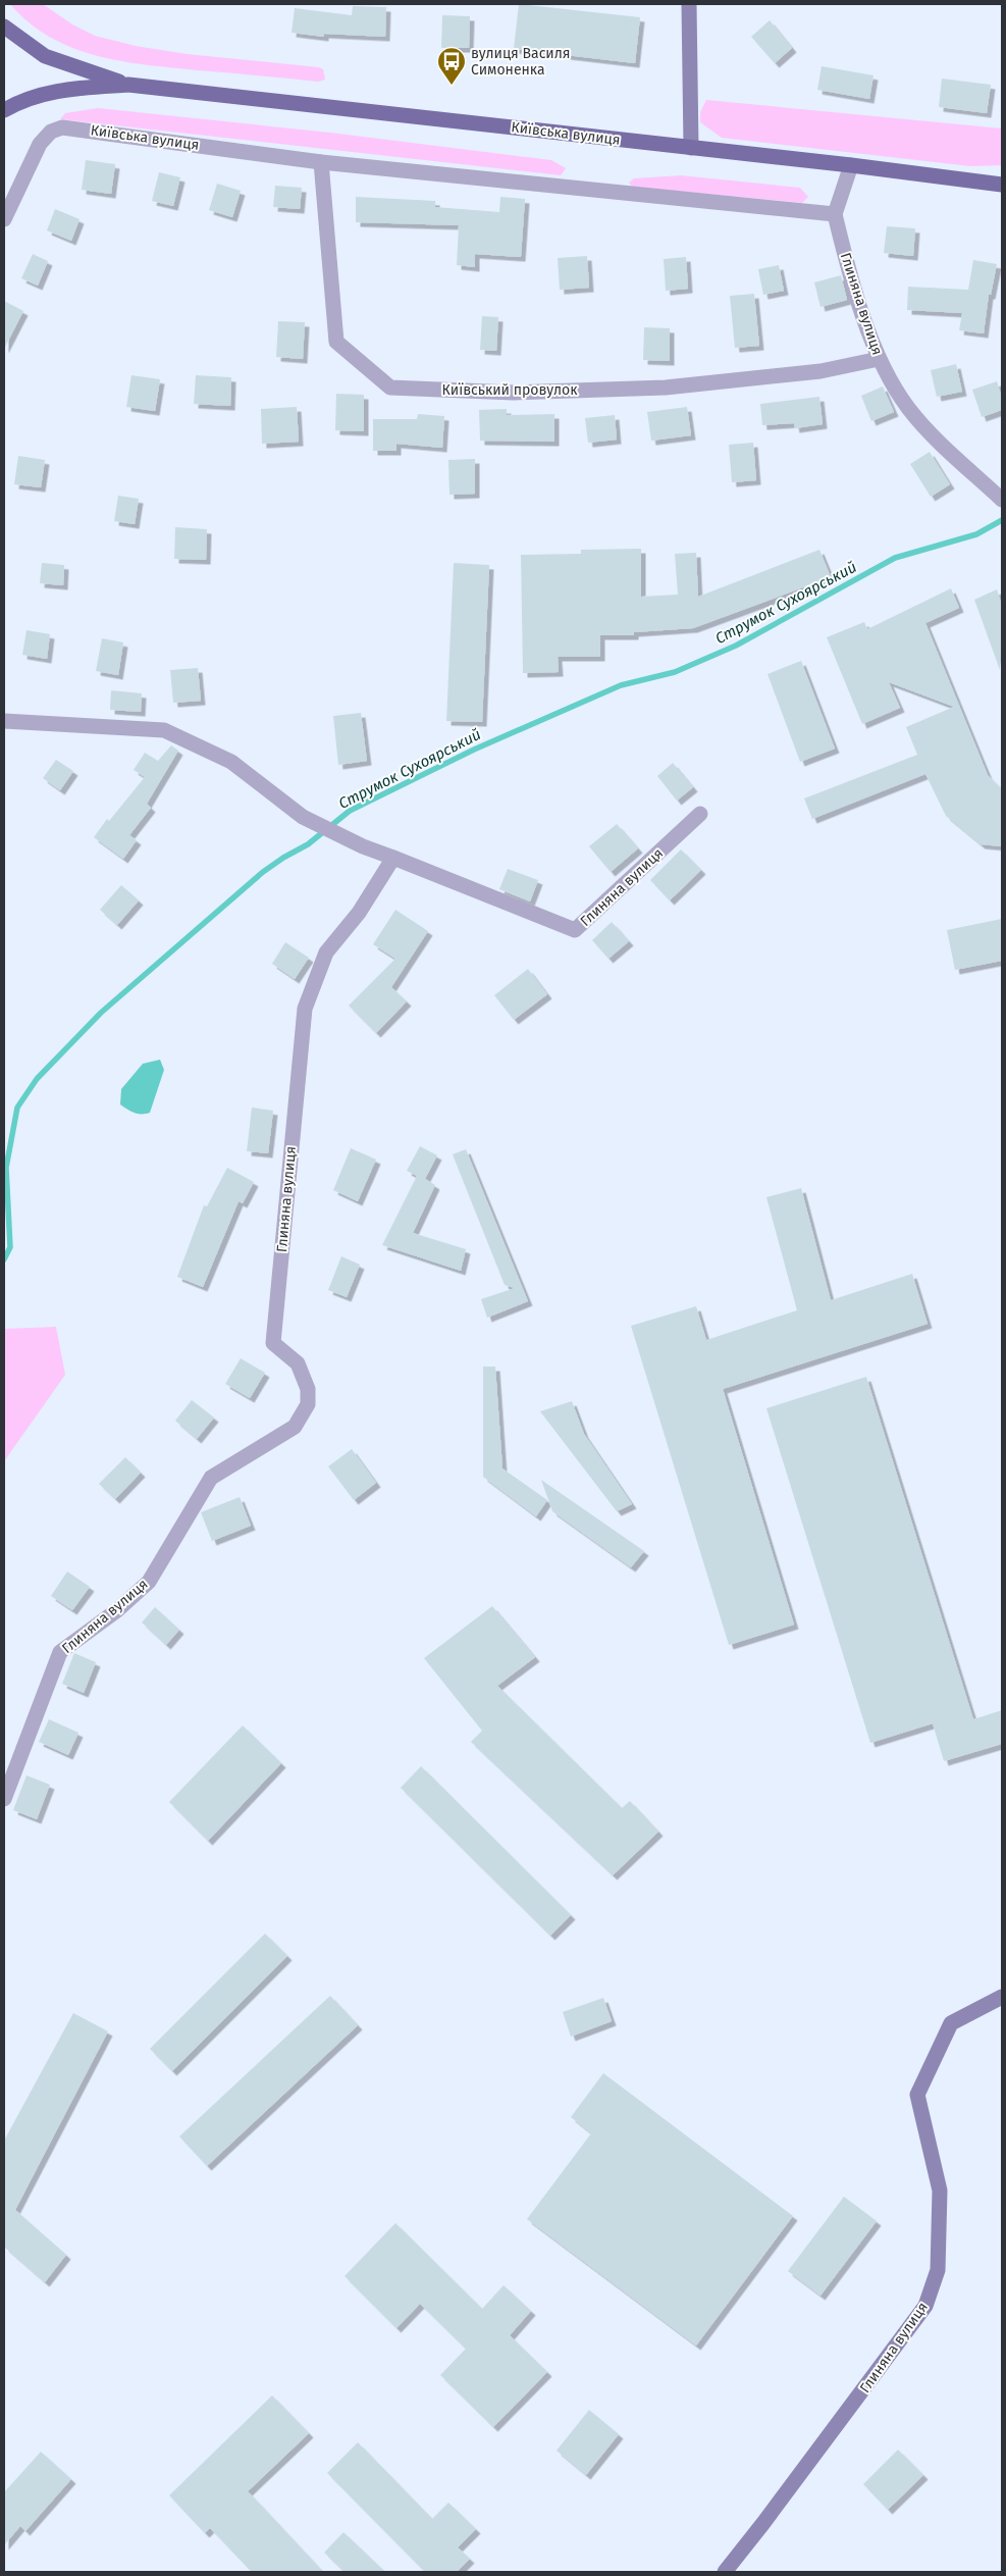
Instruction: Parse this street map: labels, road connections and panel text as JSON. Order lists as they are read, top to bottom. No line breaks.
{"streets":{"main road":["Київська вулиця"],"street":["Глиняна вулиця","Київський провулок"]},"crossings":[["Київська вулиця","Глиняна вулиця"],["Київська вулиця","Київський провулок"],["Глиняна вулиця","Київський провулок"]],"water":["Струмок Сухоярський"],"places":{"bus stop":["вулиця Василя Симоненка"]}}
